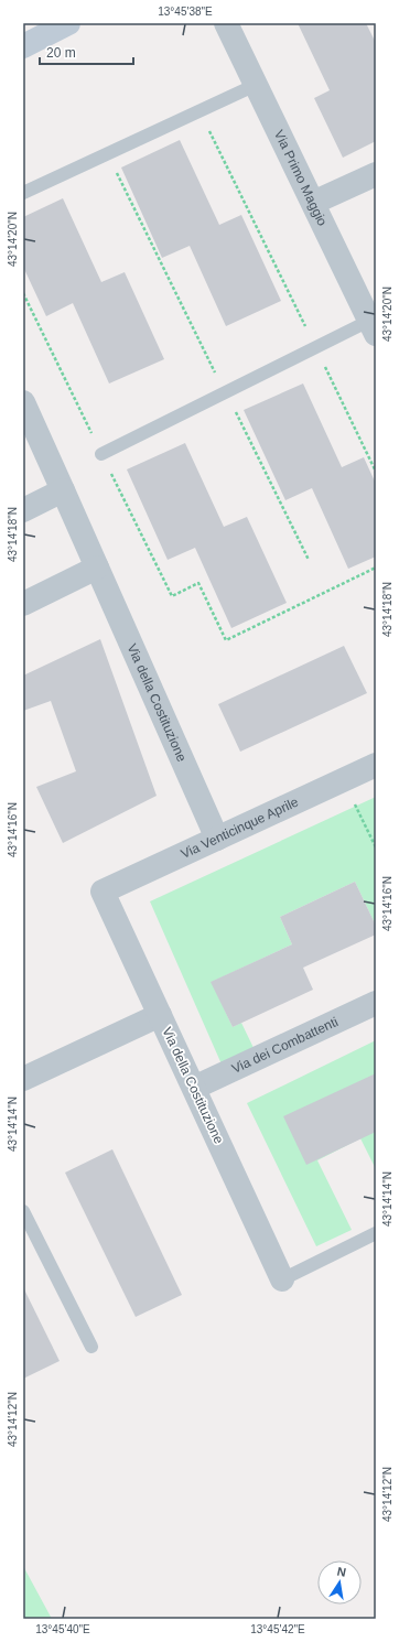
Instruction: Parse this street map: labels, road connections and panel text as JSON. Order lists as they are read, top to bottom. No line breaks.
{"streets":{"street":["Via Primo Maggio","Via della Costituzione","Via Venticinque Aprile","Via dei Combattenti"]},"crossings":[["Via della Costituzione","Via Venticinque Aprile"],["Via della Costituzione","Via dei Combattenti"]],"scale_bar":"20 m","north":"top","coordinates":["13°45'38\"E","43°14'20\"N","43°14'18\"N","43°14'16\"N","43°14'14\"N","43°14'12\"N","13°45'40\"E","13°45'42\"E"]}
